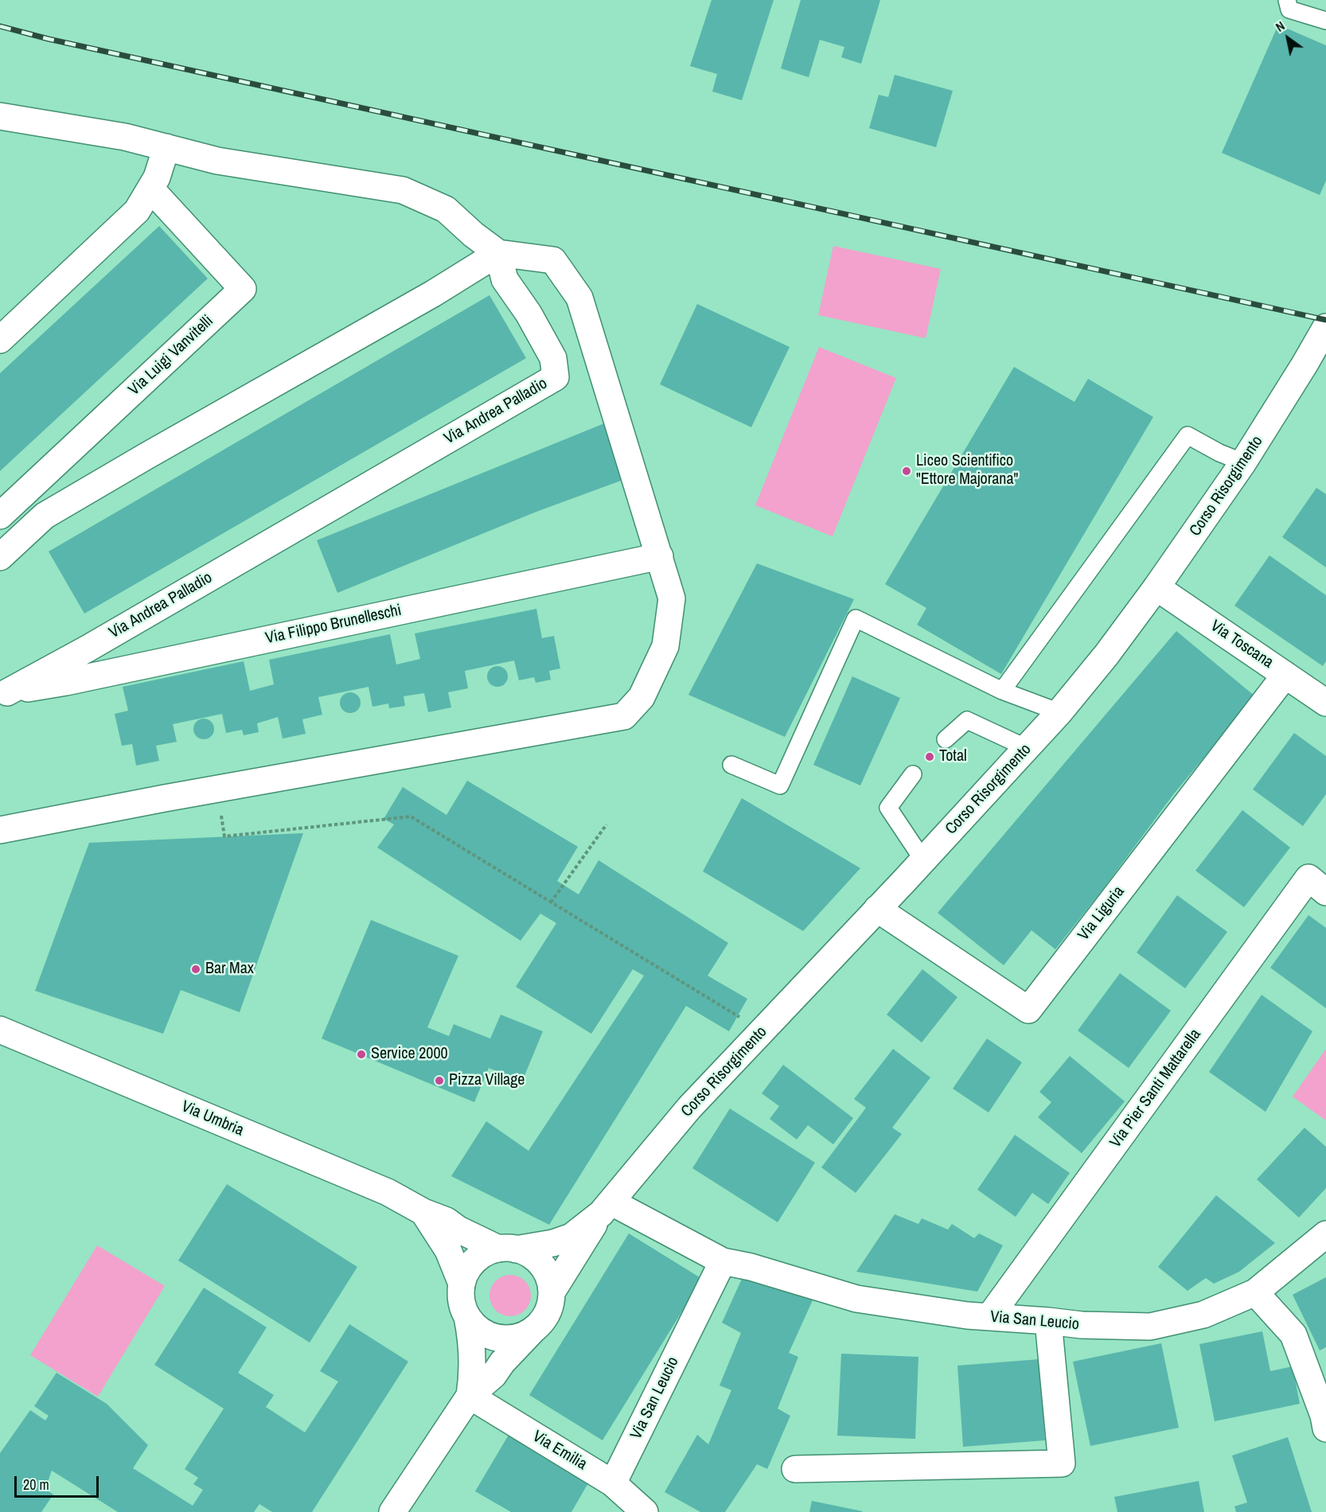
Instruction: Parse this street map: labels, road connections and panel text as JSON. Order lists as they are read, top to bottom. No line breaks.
{"streets":{"street":["Via Luigi Vanvitelli","Via Andrea Palladio","Corso Risorgimento","Via Filippo Brunelleschi","Via Toscana","Via Liguria","Via Pier Santi Mattarella","Via Umbria","Via San Leucio","Via Emilia"]},"crossings":[["Via Andrea Palladio","Via Filippo Brunelleschi"],["Corso Risorgimento","Via Toscana"],["Corso Risorgimento","Via Liguria"],["Corso Risorgimento","Via Umbria"],["Corso Risorgimento","Via San Leucio"],["Via Toscana","Via Liguria"],["Via Pier Santi Mattarella","Via San Leucio"],["Via San Leucio","Via Emilia"]],"places":["Liceo Scientifico \"Ettore Majorana\"","Total","Bar Max","Service 2000","Pizza Village"],"scale_bar":"20 m","north":"top left"}
